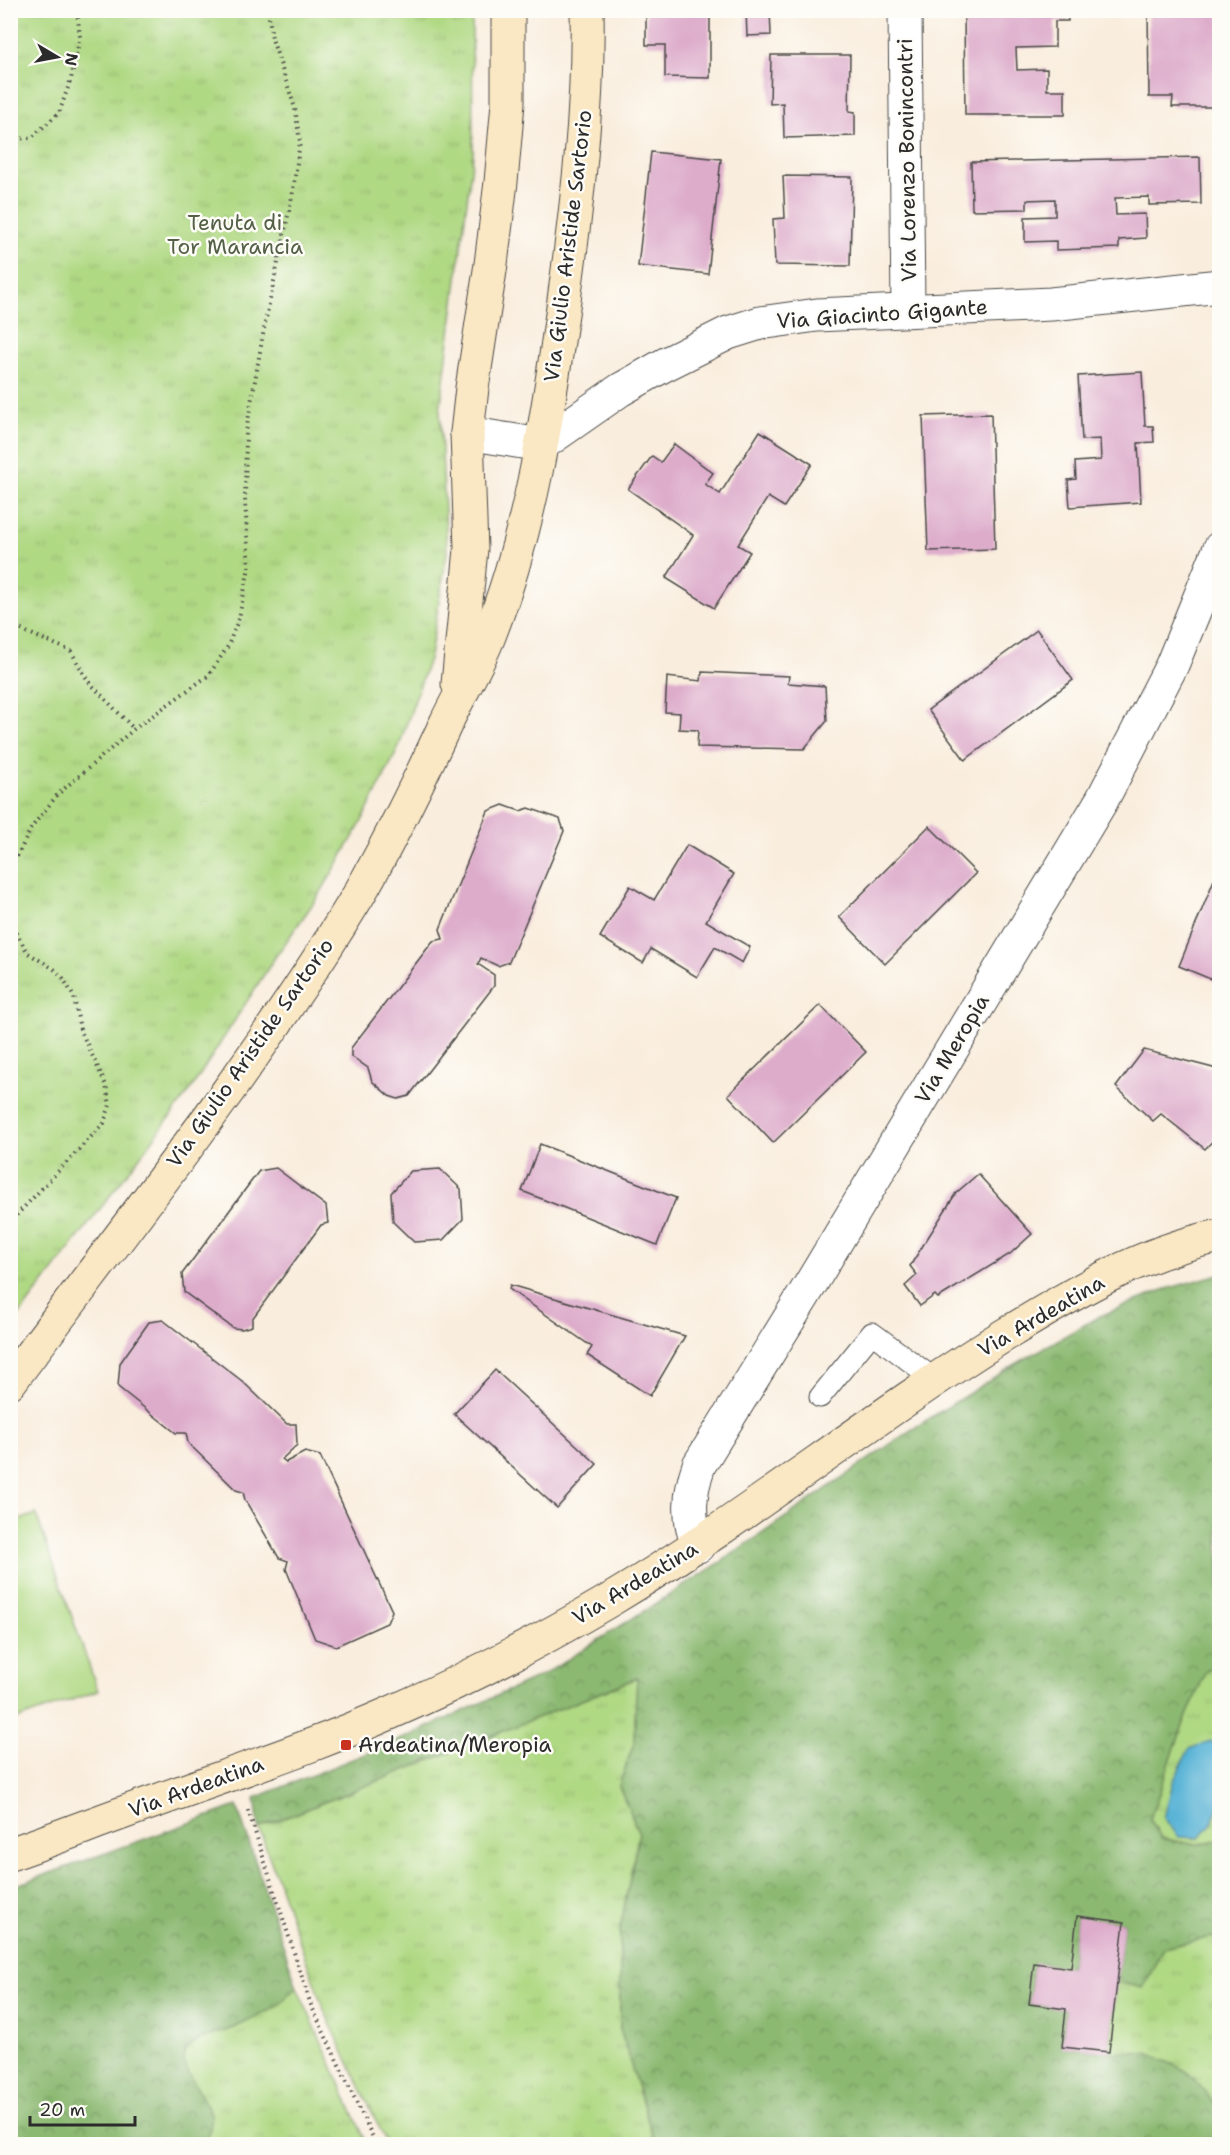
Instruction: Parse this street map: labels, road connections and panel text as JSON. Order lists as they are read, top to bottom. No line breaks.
{"streets":{"street":["Via Lorenzo Bonincontri","Via Giulio Aristide Sartorio","Via Giacinto Gigante","Via Meropia","Via Ardeatina"]},"crossings":[["Via Lorenzo Bonincontri","Via Giacinto Gigante"],["Via Giulio Aristide Sartorio","Via Giacinto Gigante"],["Via Meropia","Via Ardeatina"]],"parks":["Tenuta di Tor Marancia"],"places":{"transit":["Ardeatina/Meropia"]},"scale_bar":"20 m","north":"right"}
